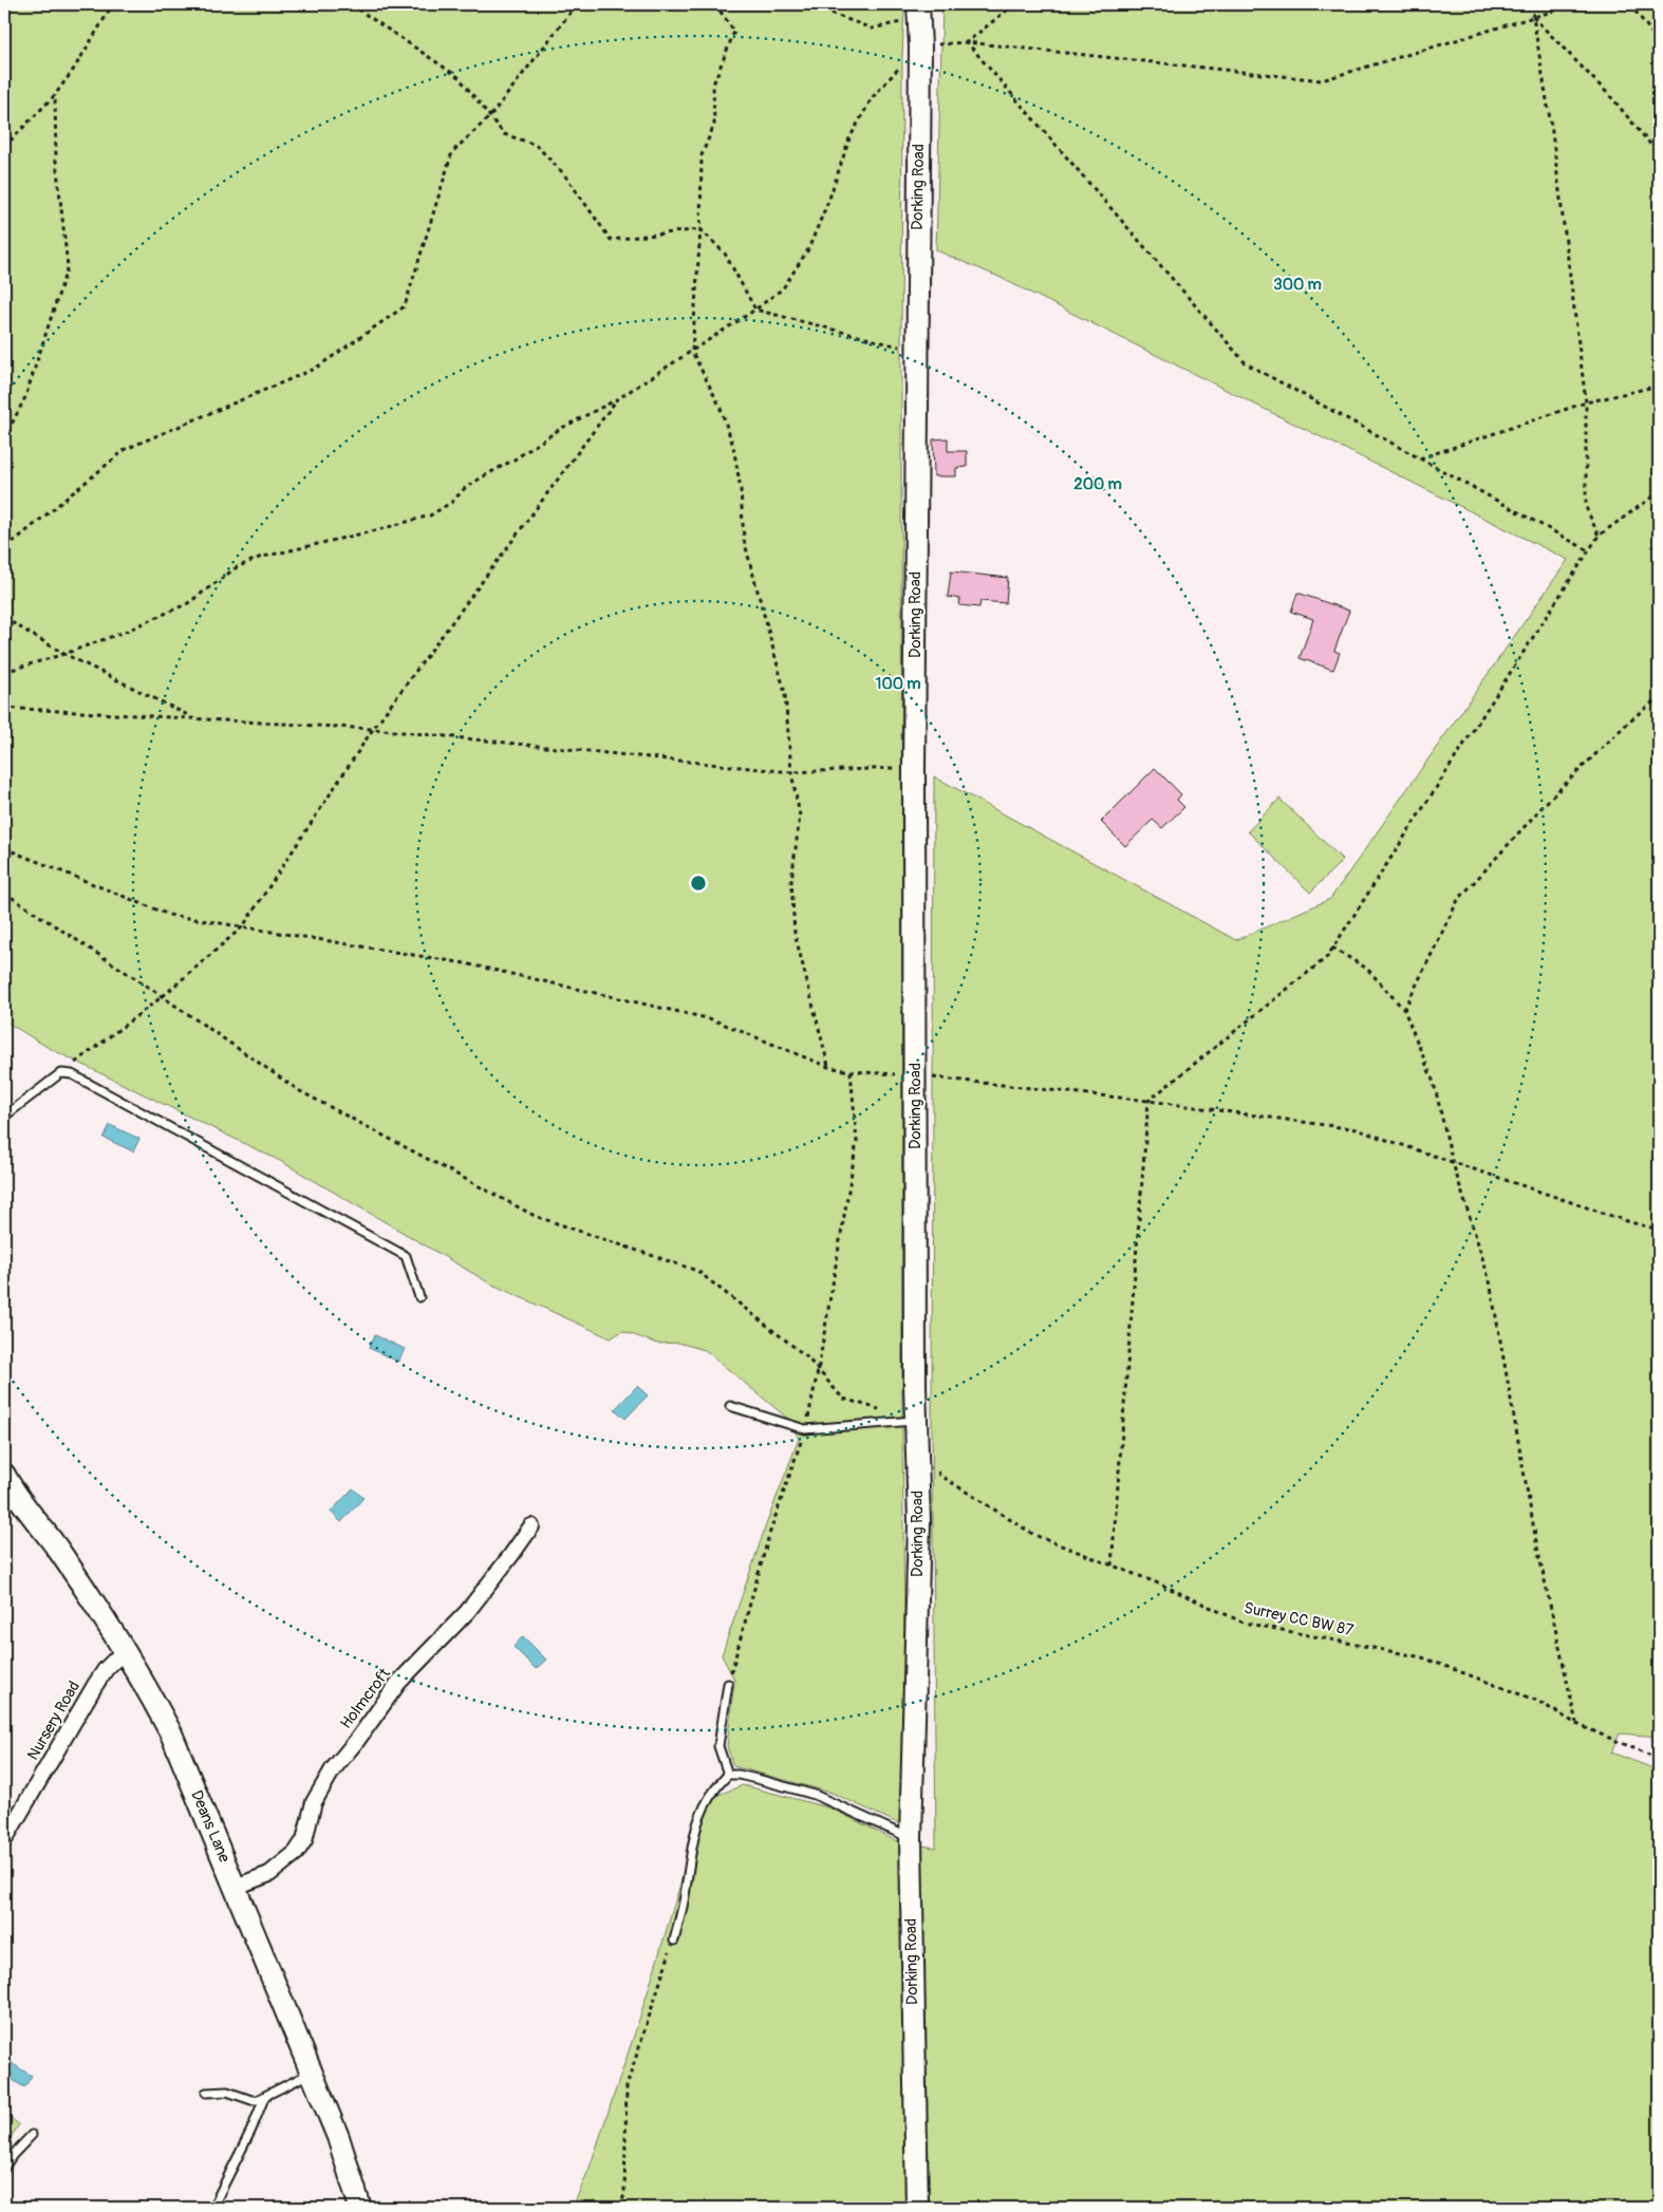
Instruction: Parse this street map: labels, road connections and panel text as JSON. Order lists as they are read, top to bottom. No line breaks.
{"streets":{"main road":["Dorking Road","Deans Lane"],"street":["Holmcroft","Nursery Road"],"path":["Surrey CC BW 87"]},"crossings":[["Holmcroft","Deans Lane"],["Nursery Road","Deans Lane"]],"rings":["300 m","200 m","100 m"]}
